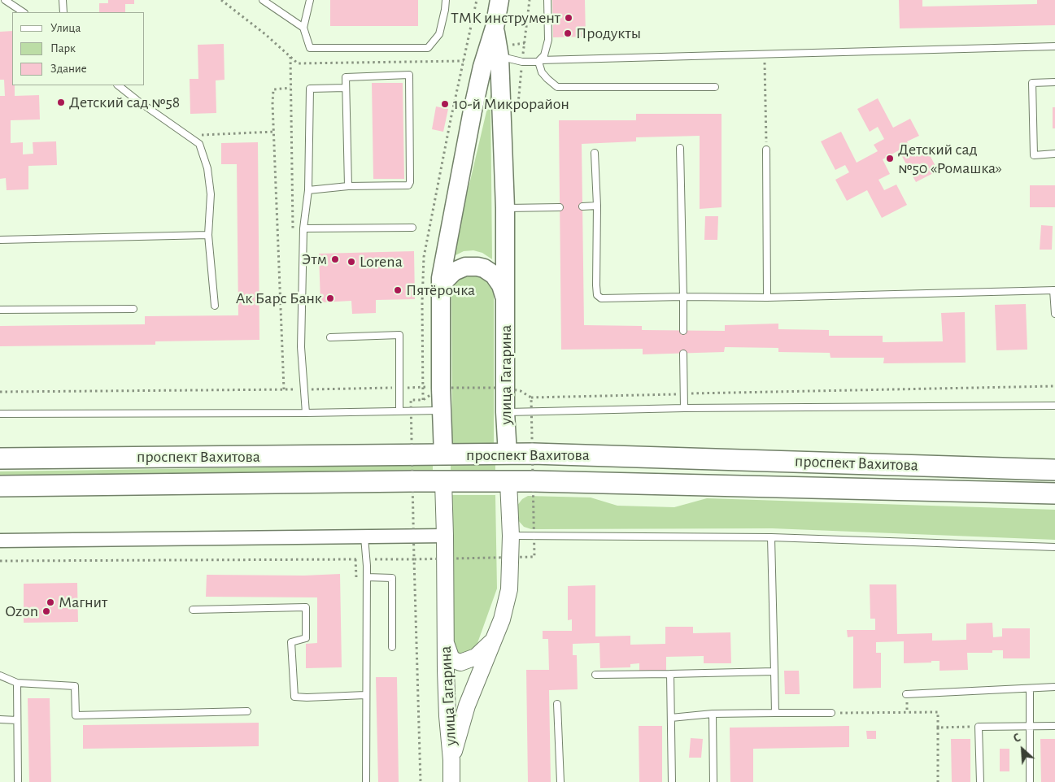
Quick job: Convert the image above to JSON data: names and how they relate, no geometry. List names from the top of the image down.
{
  "streets": {
    "main road": ["улица Гагарина", "проспект Вахитова"]
  },
  "crossings": [
    ["улица Гагарина", "проспект Вахитова"]
  ],
  "places": [
    "ТМК инструмент",
    "Продукты",
    "Детский сад №58",
    "10-й Микрорайон",
    "Детский сад №50 «Ромашка»",
    "Этм",
    "Lorena",
    "Пятёрочка",
    "Ак Барс Банк",
    "Магнит",
    "Ozon"
  ],
  "legend": ["Улица", "Парк", "Здание"],
  "north": "top left"
}
